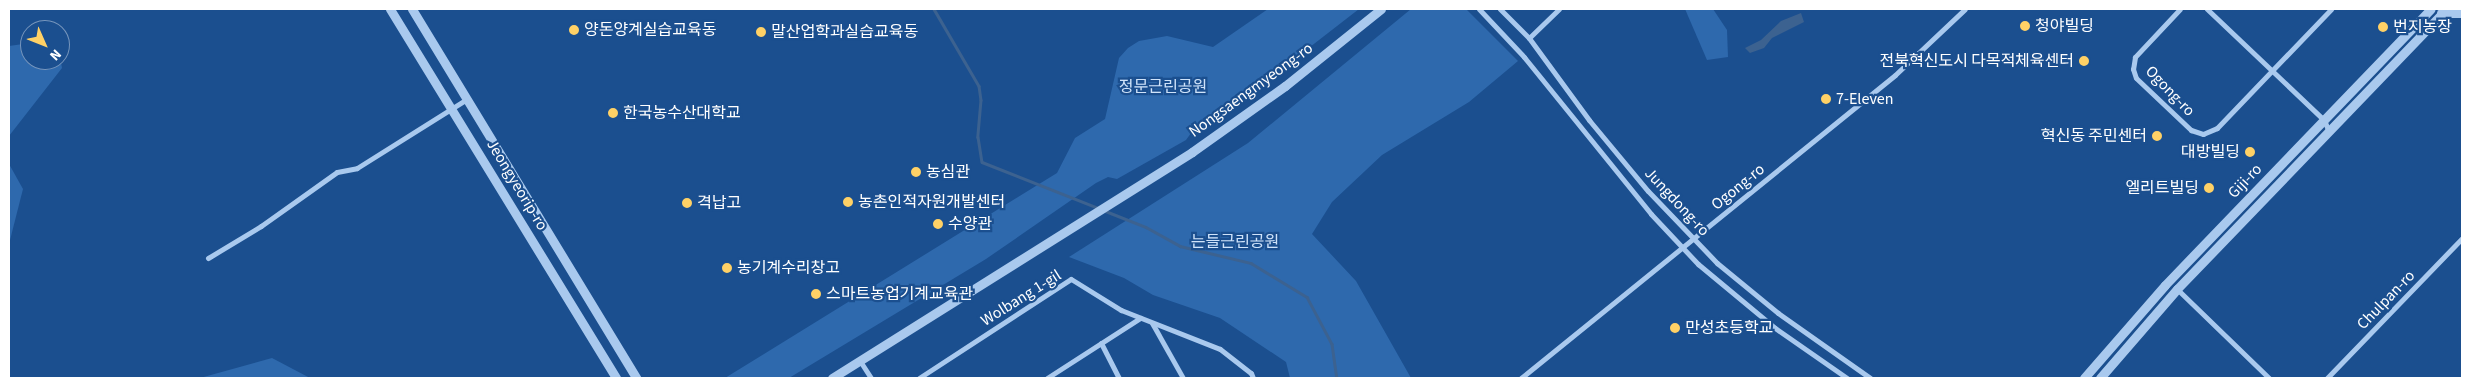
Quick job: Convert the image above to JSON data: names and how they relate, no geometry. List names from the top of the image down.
{
  "streets": {
    "street": [
      "Nongsaengmyeong-ro",
      "Ogong-ro",
      "Giji-ro",
      "Jeongyeorip-ro",
      "Jungdong-ro",
      "Wolbang 1-gil",
      "Chulpan-ro"
    ]
  },
  "crossings": [
    ["Ogong-ro", "Jungdong-ro"]
  ],
  "parks": ["정문근린공원", "는들근린공원"],
  "places": [
    "청야빌딩",
    "번지농장",
    "양돈양계실습교육동",
    "말산업학과실습교육동",
    "전북혁신도시 다목적체육센터",
    "7-Eleven",
    "한국농수산대학교",
    "혁신동 주민센터",
    "대방빌딩",
    "농심관",
    "엘리트빌딩",
    "농촌인적자원개발센터",
    "격납고",
    "수양관",
    "농기계수리창고",
    "스마트농업기계교육관",
    "만성초등학교"
  ],
  "north": "bottom right"
}
